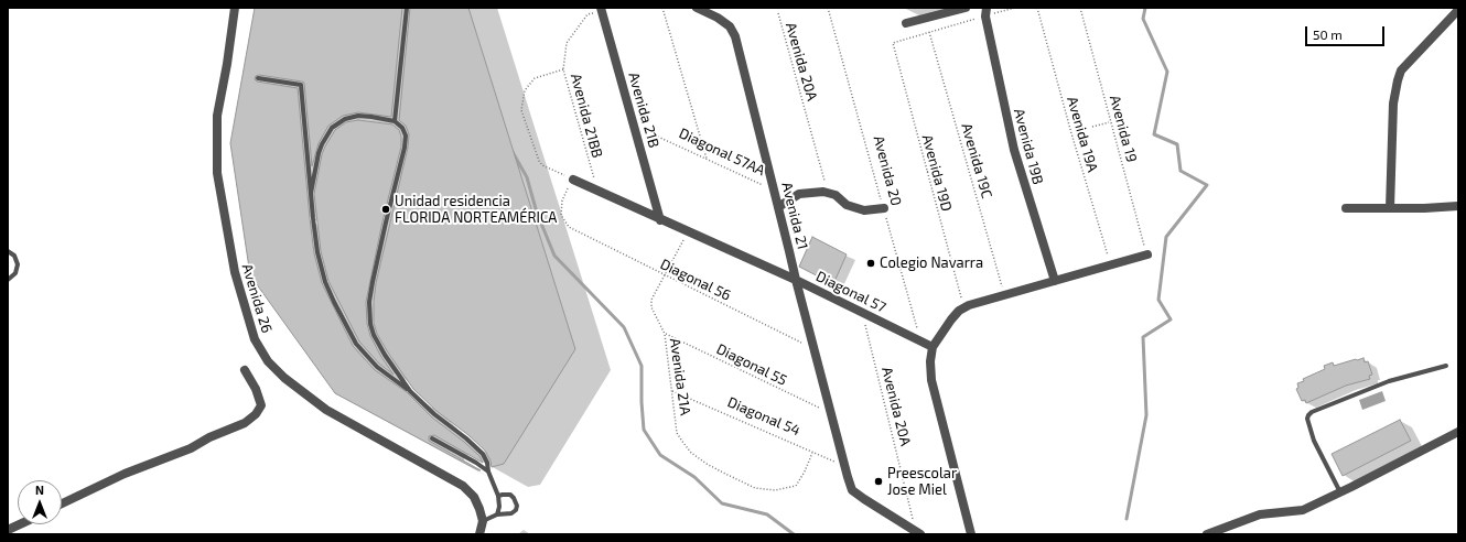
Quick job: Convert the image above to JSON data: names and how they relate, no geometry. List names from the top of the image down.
{
  "streets": {
    "street": [
      "Avenida 21B",
      "Avenida 19B",
      "Avenida 21",
      "Diagonal 57",
      "Avenida 26"
    ],
    "path": [
      "Avenida 20A",
      "Avenida 21BB",
      "Avenida 19",
      "Avenida 19A",
      "Diagonal 57AA",
      "Avenida 19C",
      "Avenida 20",
      "Avenida 19D",
      "Diagonal 56",
      "Diagonal 55",
      "Avenida 21A",
      "Diagonal 54"
    ]
  },
  "crossings": [
    ["Avenida 20A", "Avenida 21"],
    ["Avenida 20A", "Diagonal 57"],
    ["Avenida 21B", "Avenida 21BB"],
    ["Avenida 21B", "Diagonal 57AA"],
    ["Avenida 21B", "Diagonal 57"],
    ["Avenida 21BB", "Diagonal 57"],
    ["Diagonal 57AA", "Avenida 21"],
    ["Avenida 19C", "Avenida 19D"],
    ["Avenida 20", "Diagonal 57"],
    ["Avenida 21", "Diagonal 56"],
    ["Avenida 21", "Diagonal 57"],
    ["Avenida 21", "Diagonal 55"],
    ["Avenida 21", "Diagonal 54"],
    ["Diagonal 56", "Diagonal 57"],
    ["Diagonal 56", "Avenida 21A"],
    ["Diagonal 57", "Avenida 21A"],
    ["Diagonal 55", "Avenida 21A"],
    ["Avenida 21A", "Diagonal 54"]
  ],
  "places": ["Unidad residencia FLORIDA NORTEAMÉRICA", "Colegio Navarra", "Preescolar Jose Miel"],
  "scale_bar": "50 m",
  "north": "top"
}
